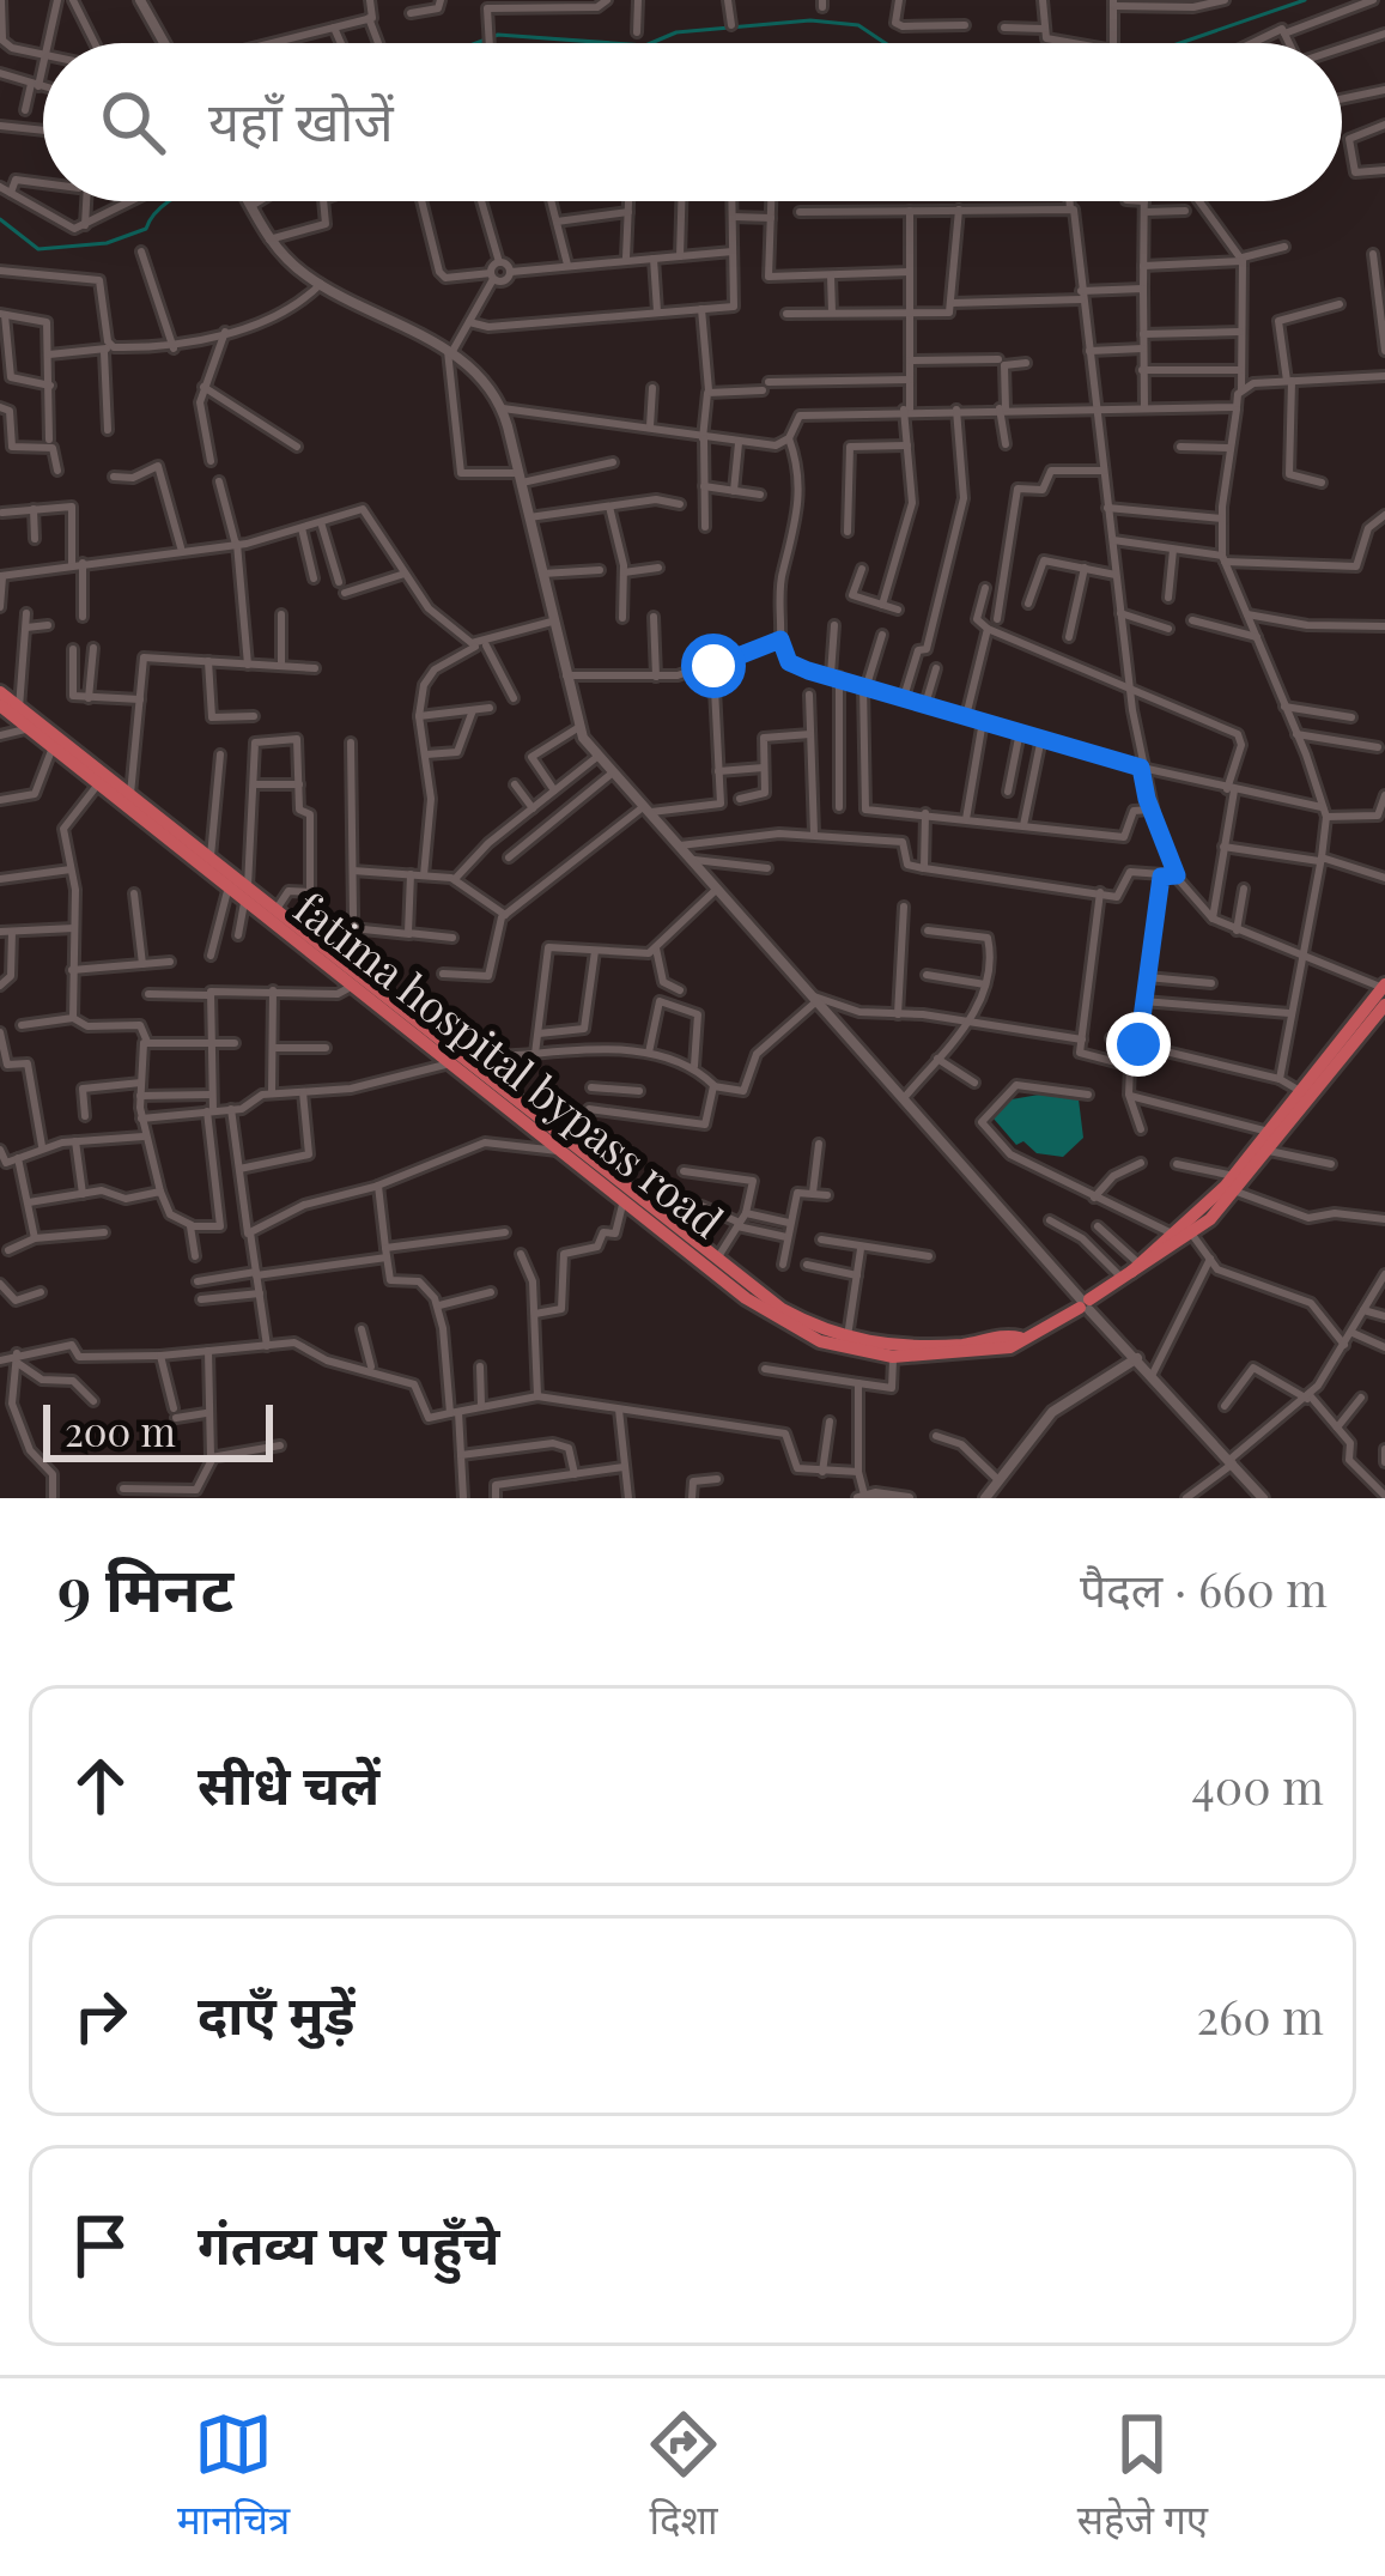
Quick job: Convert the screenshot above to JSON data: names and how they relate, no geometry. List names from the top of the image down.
{
  "streets": {
    "highway": ["fatima hospital bypass road"]
  },
  "scale_bar": "200 m",
  "page": {
    "search": "यहाँ खोजें",
    "scale": "200 m",
    "heading": ["9 मिनट", "पैदल · 660 m"],
    "list": [
      ["सीधे चलें", "400 m"],
      ["दाएँ मुड़ें", "260 m"],
      "गंतव्य पर पहुँचे"
    ],
    "nav": ["मानचित्र", "दिशा", "सहेजे गए"]
  }
}
